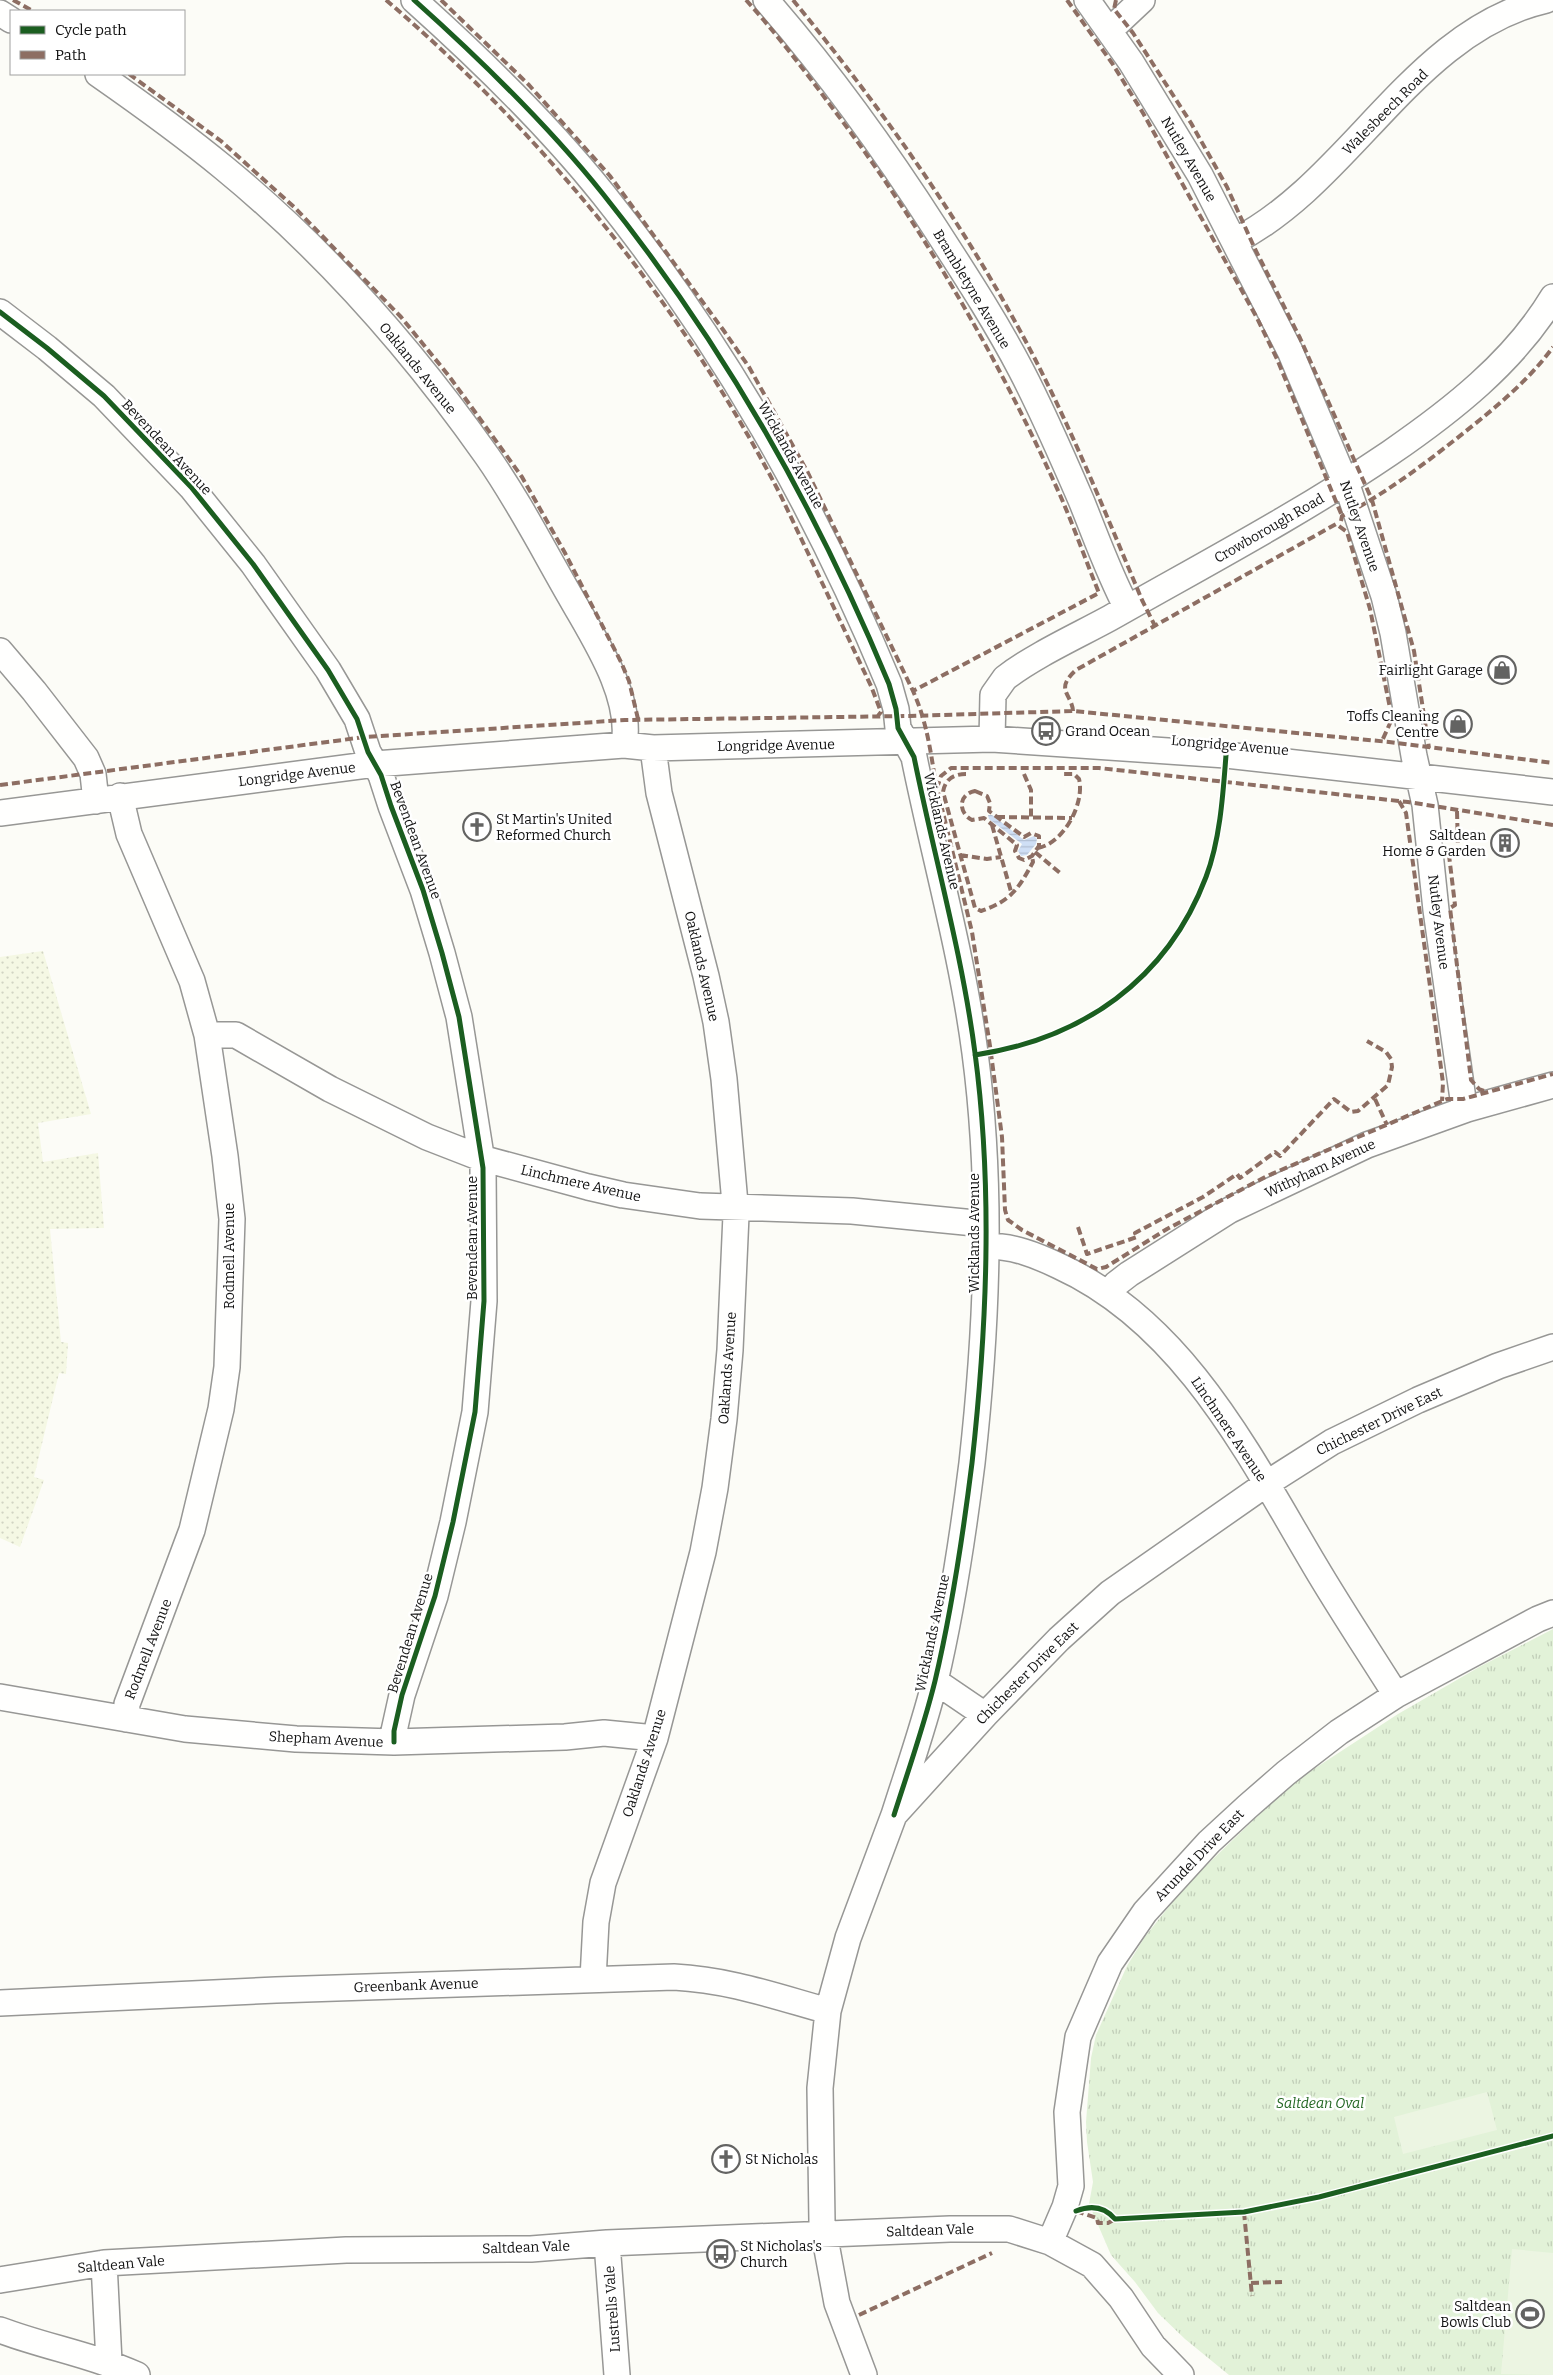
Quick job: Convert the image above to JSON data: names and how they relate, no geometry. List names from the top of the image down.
{
  "streets": {
    "street": [
      "Walesbeech Road",
      "Nutley Avenue",
      "Brambletyne Avenue",
      "Oaklands Avenue",
      "Bevendean Avenue",
      "Wicklands Avenue",
      "Crowborough Road",
      "Longridge Avenue",
      "Withyham Avenue",
      "Linchmere Avenue",
      "Rodmell Avenue",
      "Chichester Drive East",
      "Shepham Avenue",
      "Arundel Drive East",
      "Greenbank Avenue",
      "Saltdean Vale",
      "Lustrells Vale"
    ]
  },
  "crossings": [
    ["Walesbeech Road", "Nutley Avenue"],
    ["Nutley Avenue", "Crowborough Road"],
    ["Nutley Avenue", "Longridge Avenue"],
    ["Nutley Avenue", "Withyham Avenue"],
    ["Brambletyne Avenue", "Crowborough Road"],
    ["Oaklands Avenue", "Longridge Avenue"],
    ["Oaklands Avenue", "Linchmere Avenue"],
    ["Oaklands Avenue", "Shepham Avenue"],
    ["Oaklands Avenue", "Greenbank Avenue"],
    ["Bevendean Avenue", "Longridge Avenue"],
    ["Bevendean Avenue", "Linchmere Avenue"],
    ["Bevendean Avenue", "Shepham Avenue"],
    ["Wicklands Avenue", "Longridge Avenue"],
    ["Wicklands Avenue", "Linchmere Avenue"],
    ["Wicklands Avenue", "Chichester Drive East"],
    ["Crowborough Road", "Longridge Avenue"],
    ["Longridge Avenue", "Rodmell Avenue"],
    ["Withyham Avenue", "Linchmere Avenue"],
    ["Linchmere Avenue", "Rodmell Avenue"],
    ["Linchmere Avenue", "Chichester Drive East"],
    ["Linchmere Avenue", "Arundel Drive East"],
    ["Rodmell Avenue", "Shepham Avenue"],
    ["Chichester Drive East", "Greenbank Avenue"],
    ["Chichester Drive East", "Saltdean Vale"],
    ["Arundel Drive East", "Saltdean Vale"],
    ["Saltdean Vale", "Lustrells Vale"]
  ],
  "parks": ["Saltdean Oval"],
  "places": {
    "shop": ["Fairlight Garage", "Toffs Cleaning Centre"],
    "bus stop": ["Grand Ocean", "St Nicholas's Church"],
    "church": ["St Martin's United Reformed Church", "St Nicholas"],
    "building": ["Saltdean Home & Garden"],
    "sports": ["Saltdean Bowls Club"]
  },
  "legend": ["Cycle path", "Path"]
}
